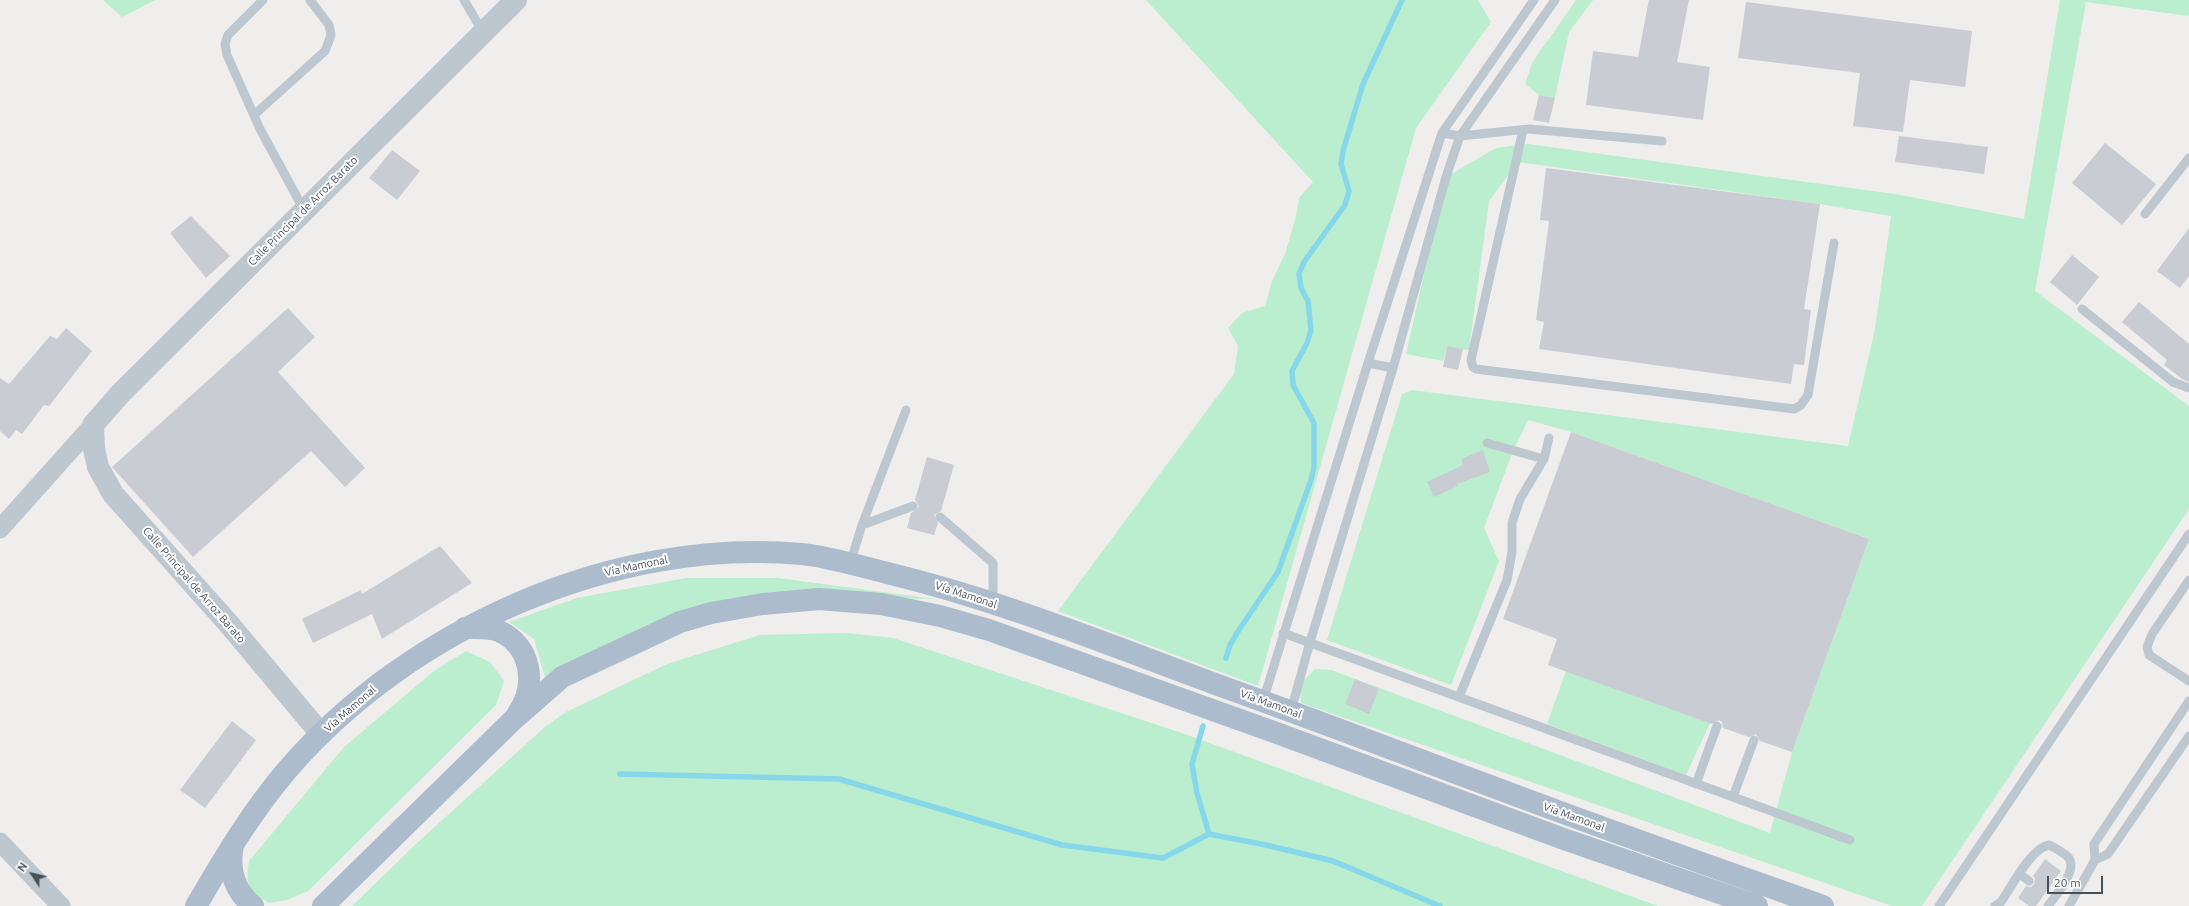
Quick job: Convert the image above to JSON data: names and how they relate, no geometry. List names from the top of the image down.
{
  "streets": {
    "main road": ["Vía Mamonal"],
    "street": ["Calle Principal de Arroz Barato"]
  },
  "crossings": [
    ["Calle Principal de Arroz Barato", "Vía Mamonal"]
  ],
  "scale_bar": "20 m",
  "north": "top left"
}
